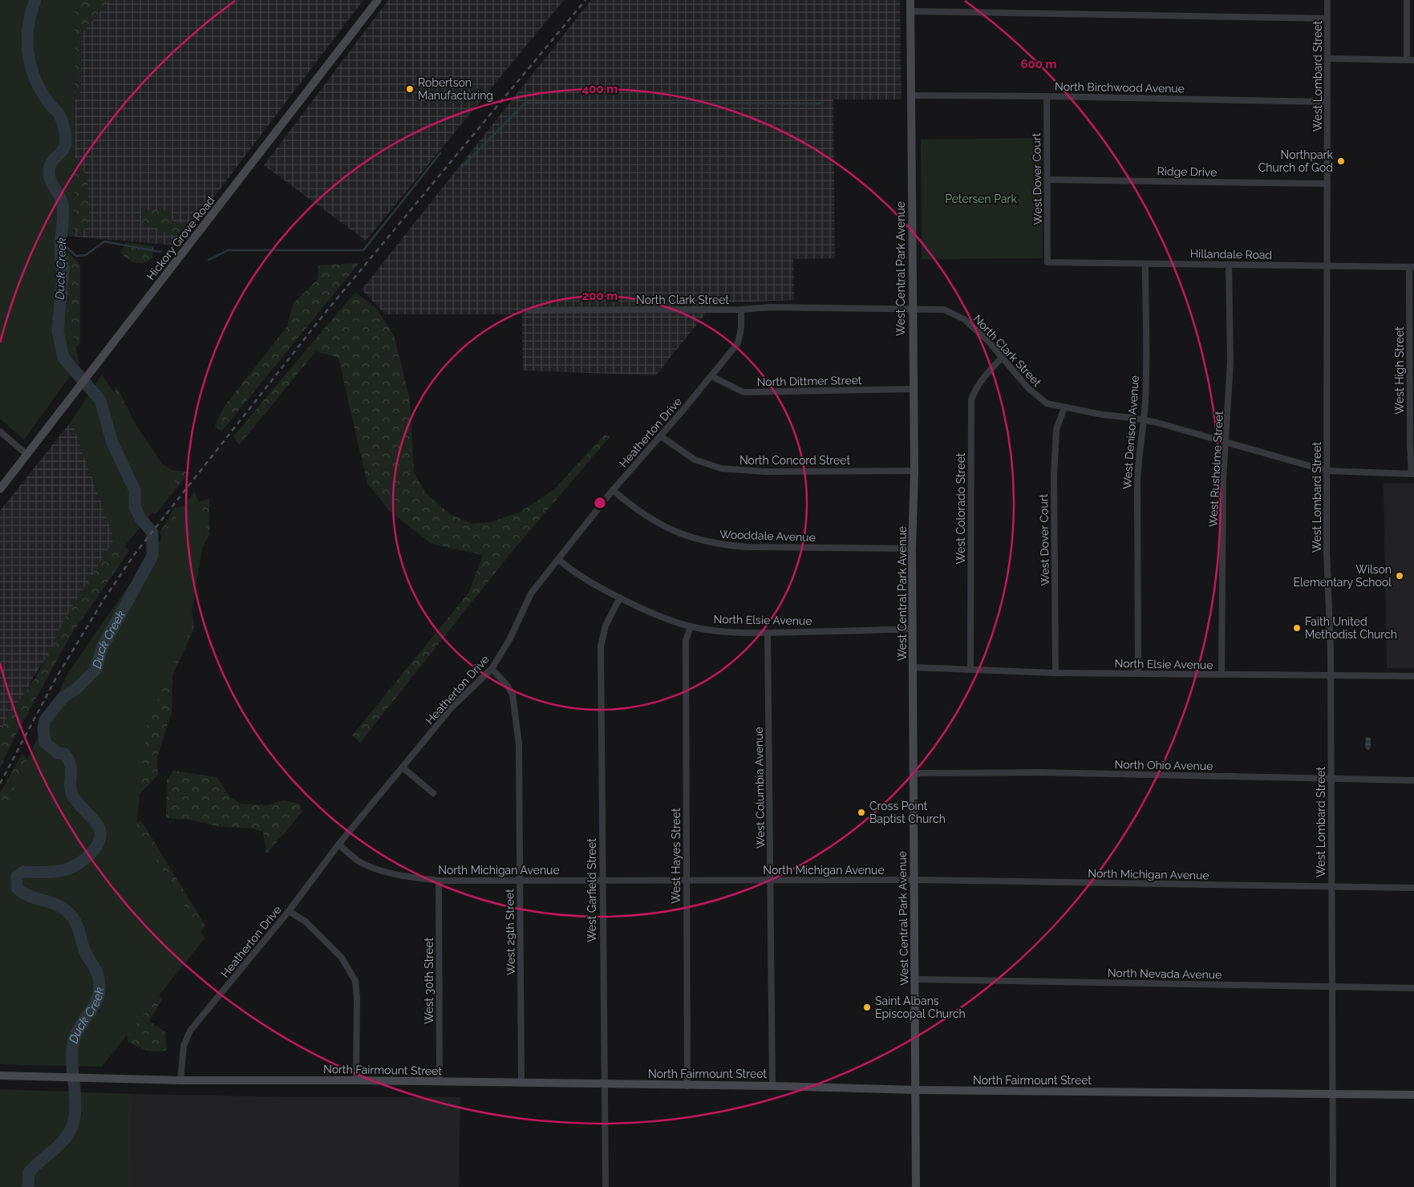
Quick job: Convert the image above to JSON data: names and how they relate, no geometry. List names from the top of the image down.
{
  "streets": {
    "street": [
      "West Lombard Street",
      "North Birchwood Avenue",
      "Ridge Drive",
      "West Dover Court",
      "Hickory Grove Road",
      "Hillandale Road",
      "West Central Park Avenue",
      "North Clark Street",
      "West High Street",
      "North Dittmer Street",
      "Heatherton Drive",
      "West Denison Avenue",
      "North Concord Street",
      "West Rusholme Street",
      "West Colorado Street",
      "Wooddale Avenue",
      "North Elsie Avenue",
      "North Ohio Avenue",
      "West Columbia Avenue",
      "West Hayes Street",
      "North Michigan Avenue",
      "West Garfield Street",
      "West 29th Street",
      "North Nevada Avenue",
      "West 30th Street",
      "North Fairmount Street"
    ]
  },
  "crossings": [
    ["West Lombard Street", "North Birchwood Avenue"],
    ["West Lombard Street", "Ridge Drive"],
    ["West Lombard Street", "Hillandale Road"],
    ["West Lombard Street", "North Clark Street"],
    ["West Lombard Street", "North Elsie Avenue"],
    ["West Lombard Street", "North Ohio Avenue"],
    ["West Lombard Street", "North Michigan Avenue"],
    ["West Lombard Street", "North Nevada Avenue"],
    ["West Lombard Street", "North Fairmount Street"],
    ["North Birchwood Avenue", "West Dover Court"],
    ["North Birchwood Avenue", "West Central Park Avenue"],
    ["Ridge Drive", "West Dover Court"],
    ["West Dover Court", "Hillandale Road"],
    ["West Dover Court", "North Clark Street"],
    ["West Dover Court", "North Elsie Avenue"],
    ["Hillandale Road", "West High Street"],
    ["Hillandale Road", "West Denison Avenue"],
    ["Hillandale Road", "West Rusholme Street"],
    ["West Central Park Avenue", "North Clark Street"],
    ["West Central Park Avenue", "North Dittmer Street"],
    ["West Central Park Avenue", "North Concord Street"],
    ["West Central Park Avenue", "Wooddale Avenue"],
    ["West Central Park Avenue", "North Elsie Avenue"],
    ["West Central Park Avenue", "North Ohio Avenue"],
    ["West Central Park Avenue", "North Michigan Avenue"],
    ["West Central Park Avenue", "North Nevada Avenue"],
    ["West Central Park Avenue", "North Fairmount Street"],
    ["North Clark Street", "West High Street"],
    ["North Clark Street", "Heatherton Drive"],
    ["North Clark Street", "West Denison Avenue"],
    ["North Clark Street", "West Rusholme Street"],
    ["North Clark Street", "West Colorado Street"],
    ["North Dittmer Street", "Heatherton Drive"],
    ["Heatherton Drive", "North Concord Street"],
    ["Heatherton Drive", "Wooddale Avenue"],
    ["Heatherton Drive", "North Elsie Avenue"],
    ["Heatherton Drive", "North Michigan Avenue"],
    ["Heatherton Drive", "West 29th Street"],
    ["Heatherton Drive", "North Fairmount Street"],
    ["West Denison Avenue", "North Elsie Avenue"],
    ["West Rusholme Street", "North Elsie Avenue"],
    ["West Colorado Street", "North Elsie Avenue"],
    ["North Elsie Avenue", "West Columbia Avenue"],
    ["North Elsie Avenue", "West Hayes Street"],
    ["North Elsie Avenue", "West Garfield Street"],
    ["West Columbia Avenue", "North Michigan Avenue"],
    ["West Columbia Avenue", "North Fairmount Street"],
    ["West Hayes Street", "North Michigan Avenue"],
    ["West Hayes Street", "North Fairmount Street"],
    ["North Michigan Avenue", "West Garfield Street"],
    ["North Michigan Avenue", "West 29th Street"],
    ["North Michigan Avenue", "West 30th Street"],
    ["West Garfield Street", "North Fairmount Street"],
    ["West 29th Street", "North Fairmount Street"],
    ["West 30th Street", "North Fairmount Street"]
  ],
  "water": ["Duck Creek"],
  "parks": ["Petersen Park"],
  "places": [
    "Robertson Manufacturing",
    "Northpark Church of God",
    "Wilson Elementary School",
    "Faith United Methodist Church",
    "Cross Point Baptist Church",
    "Saint Albans Episcopal Church"
  ],
  "rings": ["600 m", "400 m", "200 m"]
}
